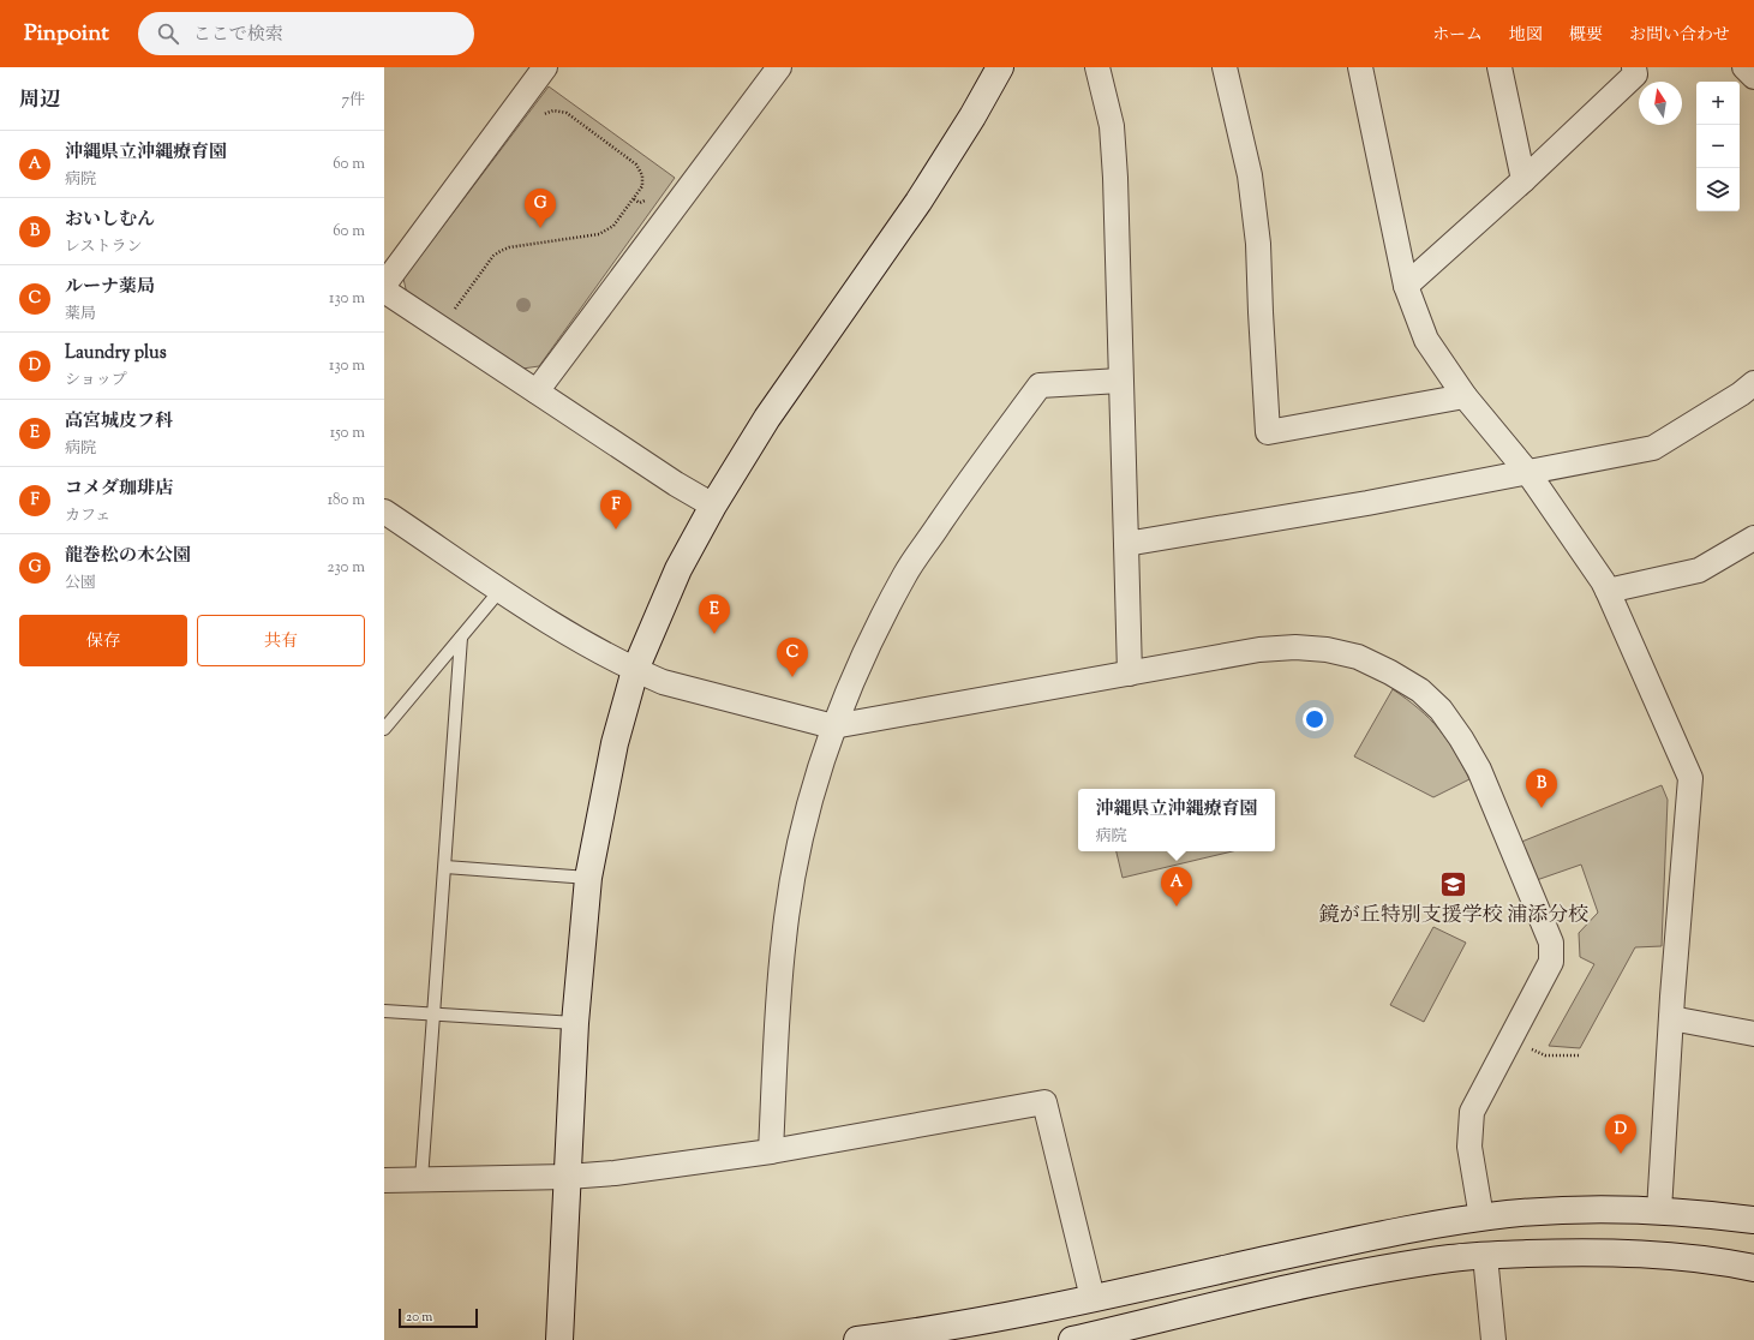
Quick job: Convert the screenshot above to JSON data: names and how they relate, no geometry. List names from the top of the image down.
{
  "places": {
    "school or university": ["鏡が丘特別支援学校 浦添分校"]
  },
  "scale_bar": "20 m",
  "north": "top",
  "page": {
    "header": "Pinpoint",
    "search": "ここで検索",
    "nav": [
      "ホーム",
      "地図",
      "概要",
      "お問い合わせ"
    ],
    "heading": ["周辺", "7件"],
    "map_buttons": ["+", "−"],
    "list": [
      {
        "mark": "A",
        "name": "沖縄県立沖縄療育園",
        "note": "病院",
        "value": "60 m"
      },
      {
        "mark": "B",
        "name": "おいしむん",
        "note": "レストラン",
        "value": "60 m"
      },
      {
        "mark": "C",
        "name": "ルーナ薬局",
        "note": "薬局",
        "value": "130 m"
      },
      {
        "mark": "D",
        "name": "Laundry plus",
        "note": "ショップ",
        "value": "130 m"
      },
      {
        "mark": "E",
        "name": "高宮城皮フ科",
        "note": "病院",
        "value": "150 m"
      },
      {
        "mark": "F",
        "name": "コメダ珈琲店",
        "note": "カフェ",
        "value": "180 m"
      },
      {
        "mark": "G",
        "name": "龍巻松の木公園",
        "note": "公園",
        "value": "230 m"
      }
    ],
    "pins": [
      "G",
      "F",
      "E",
      "C",
      "B",
      "A",
      "D"
    ],
    "buttons": ["保存", "共有"],
    "popup": ["沖縄県立沖縄療育園", "病院"],
    "scale": "20 m"
  }
}
